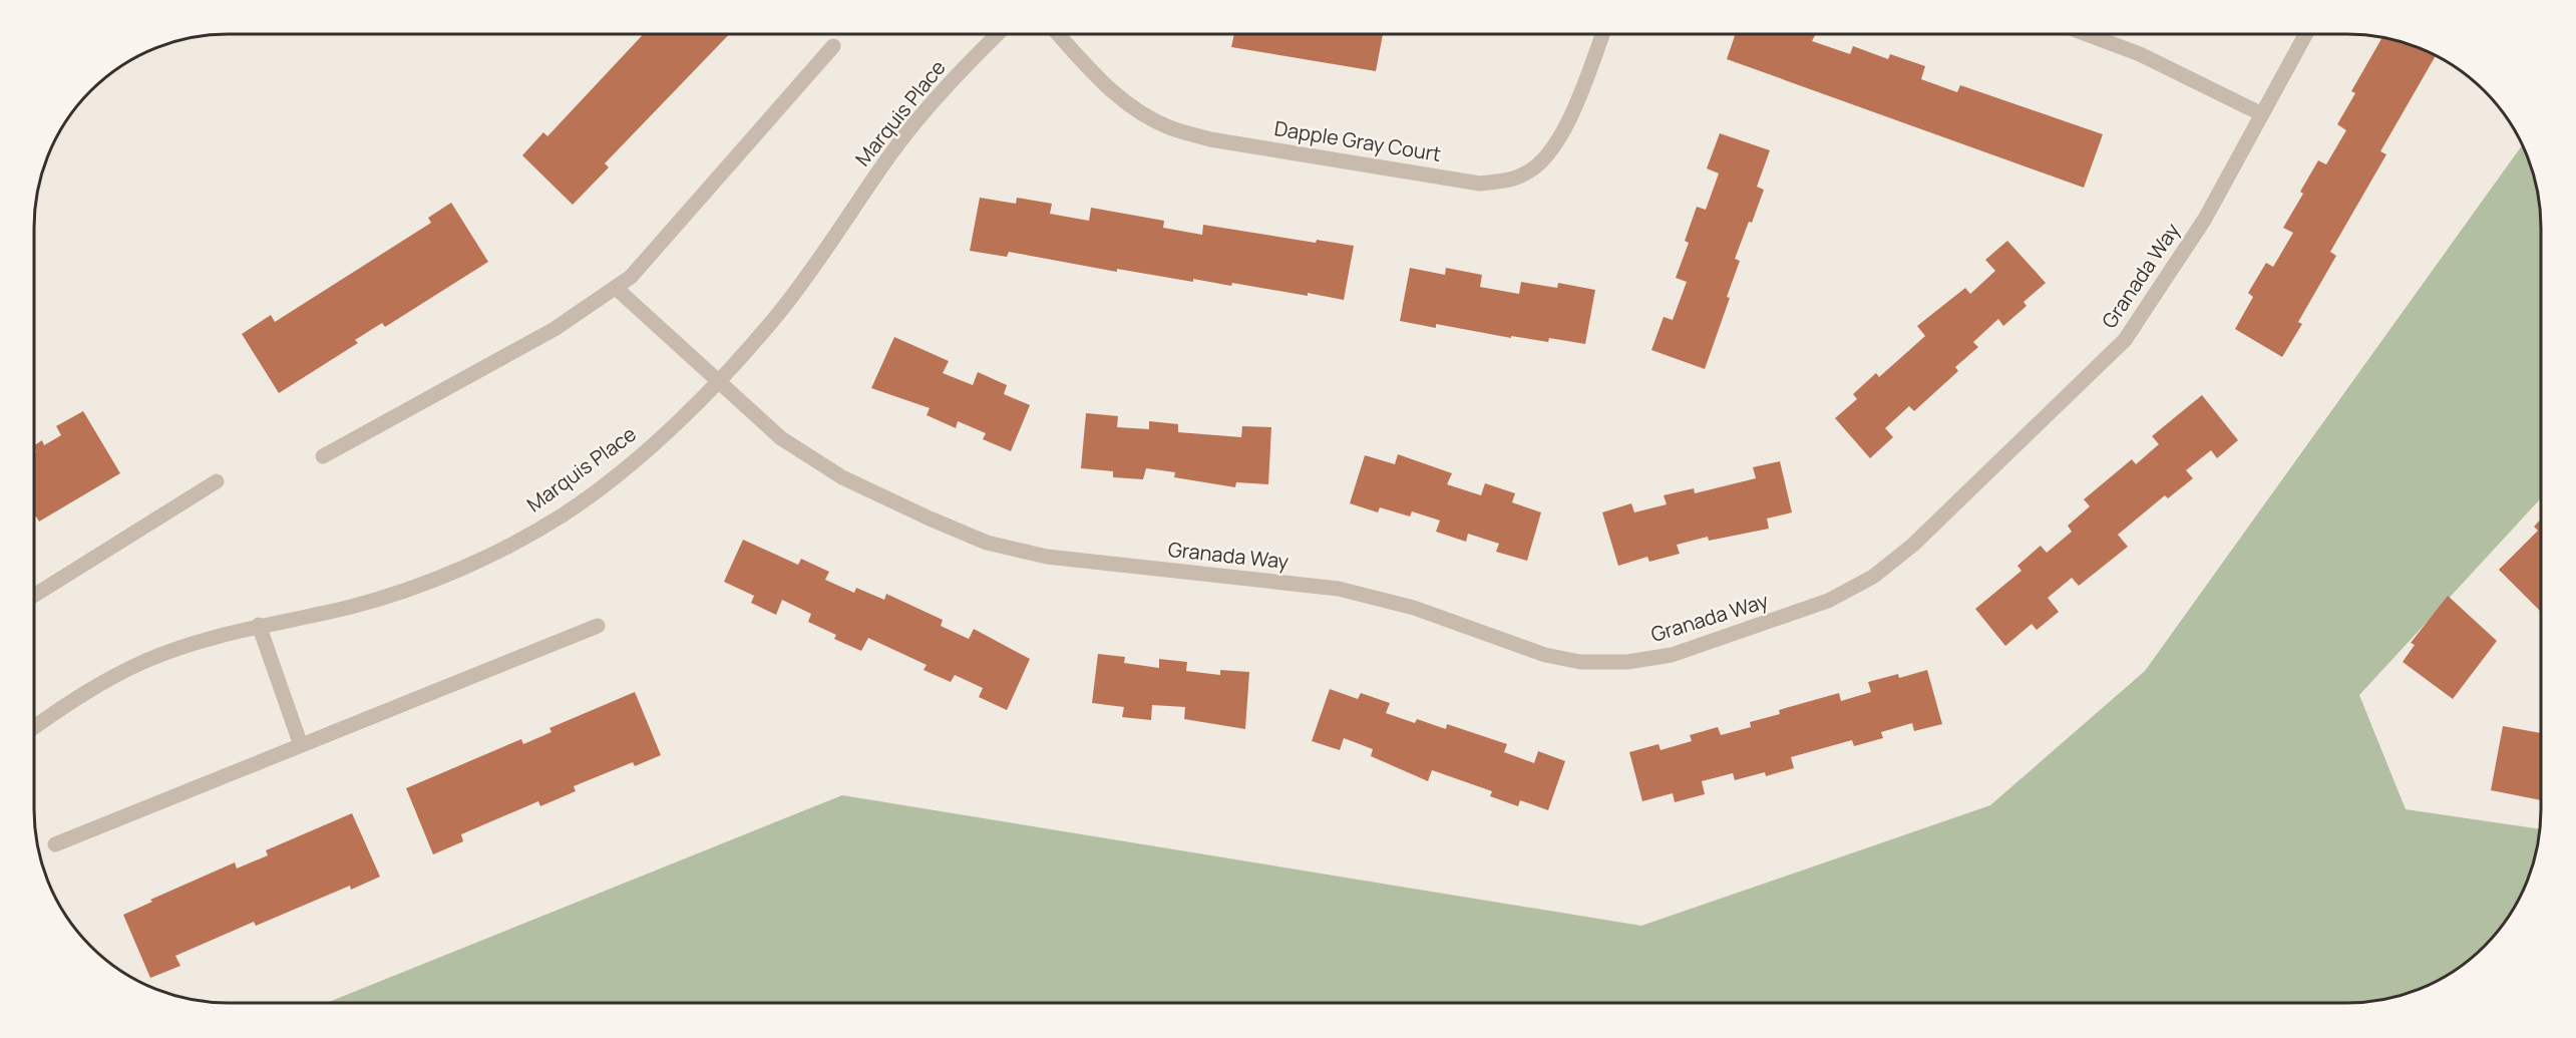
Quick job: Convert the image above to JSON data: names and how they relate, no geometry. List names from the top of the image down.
{
  "streets": {
    "street": ["Marquis Place", "Dapple Gray Court", "Granada Way"]
  },
  "crossings": [
    ["Marquis Place", "Granada Way"]
  ]
}
